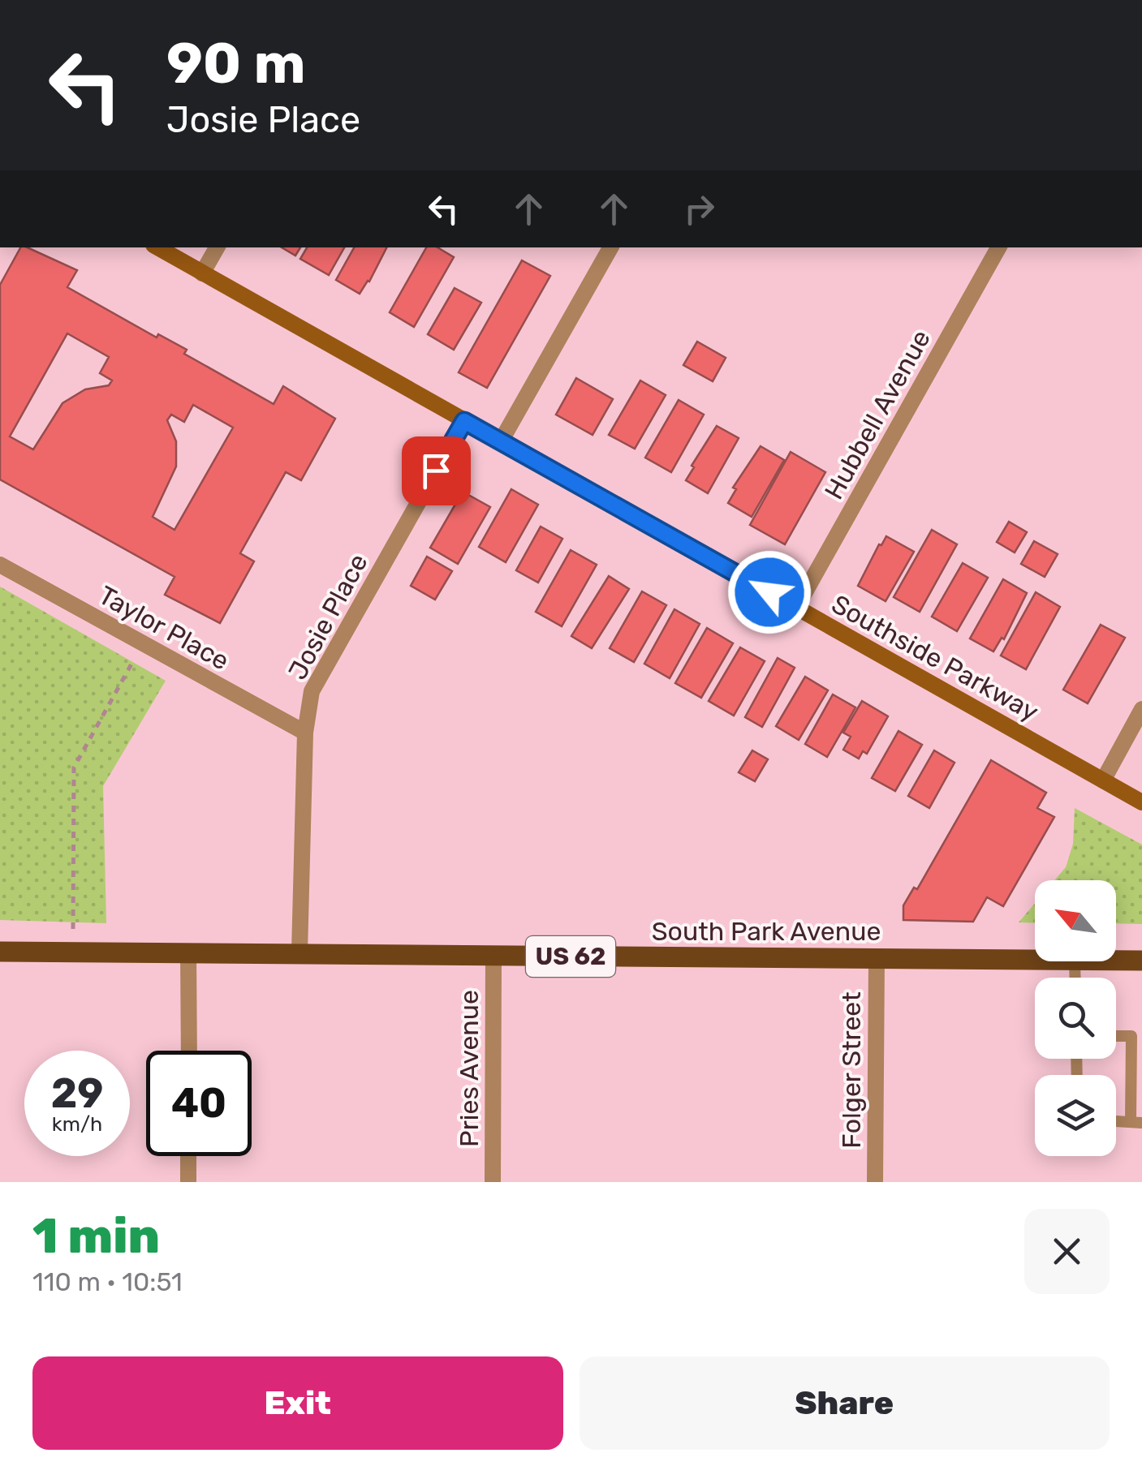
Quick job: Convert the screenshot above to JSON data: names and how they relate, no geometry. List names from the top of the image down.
{
  "streets": {
    "main road": ["South Park Avenue", "US 62"],
    "street": [
      "Hubbell Avenue",
      "Josie Place",
      "Taylor Place",
      "Southside Parkway",
      "Pries Avenue",
      "Folger Street"
    ]
  },
  "crossings": [
    ["Hubbell Avenue", "Southside Parkway"],
    ["Josie Place", "Taylor Place"],
    ["Josie Place", "Southside Parkway"],
    ["Josie Place", "South Park Avenue"],
    ["South Park Avenue", "Pries Avenue"],
    ["South Park Avenue", "Folger Street"]
  ],
  "north": "top left",
  "page": {
    "turn": ["90 m", "Josie Place"],
    "speed": "29 km/h",
    "limit": "40",
    "heading": ["1 min", "110 m · 10:51"],
    "buttons": ["Exit", "Share"]
  }
}
